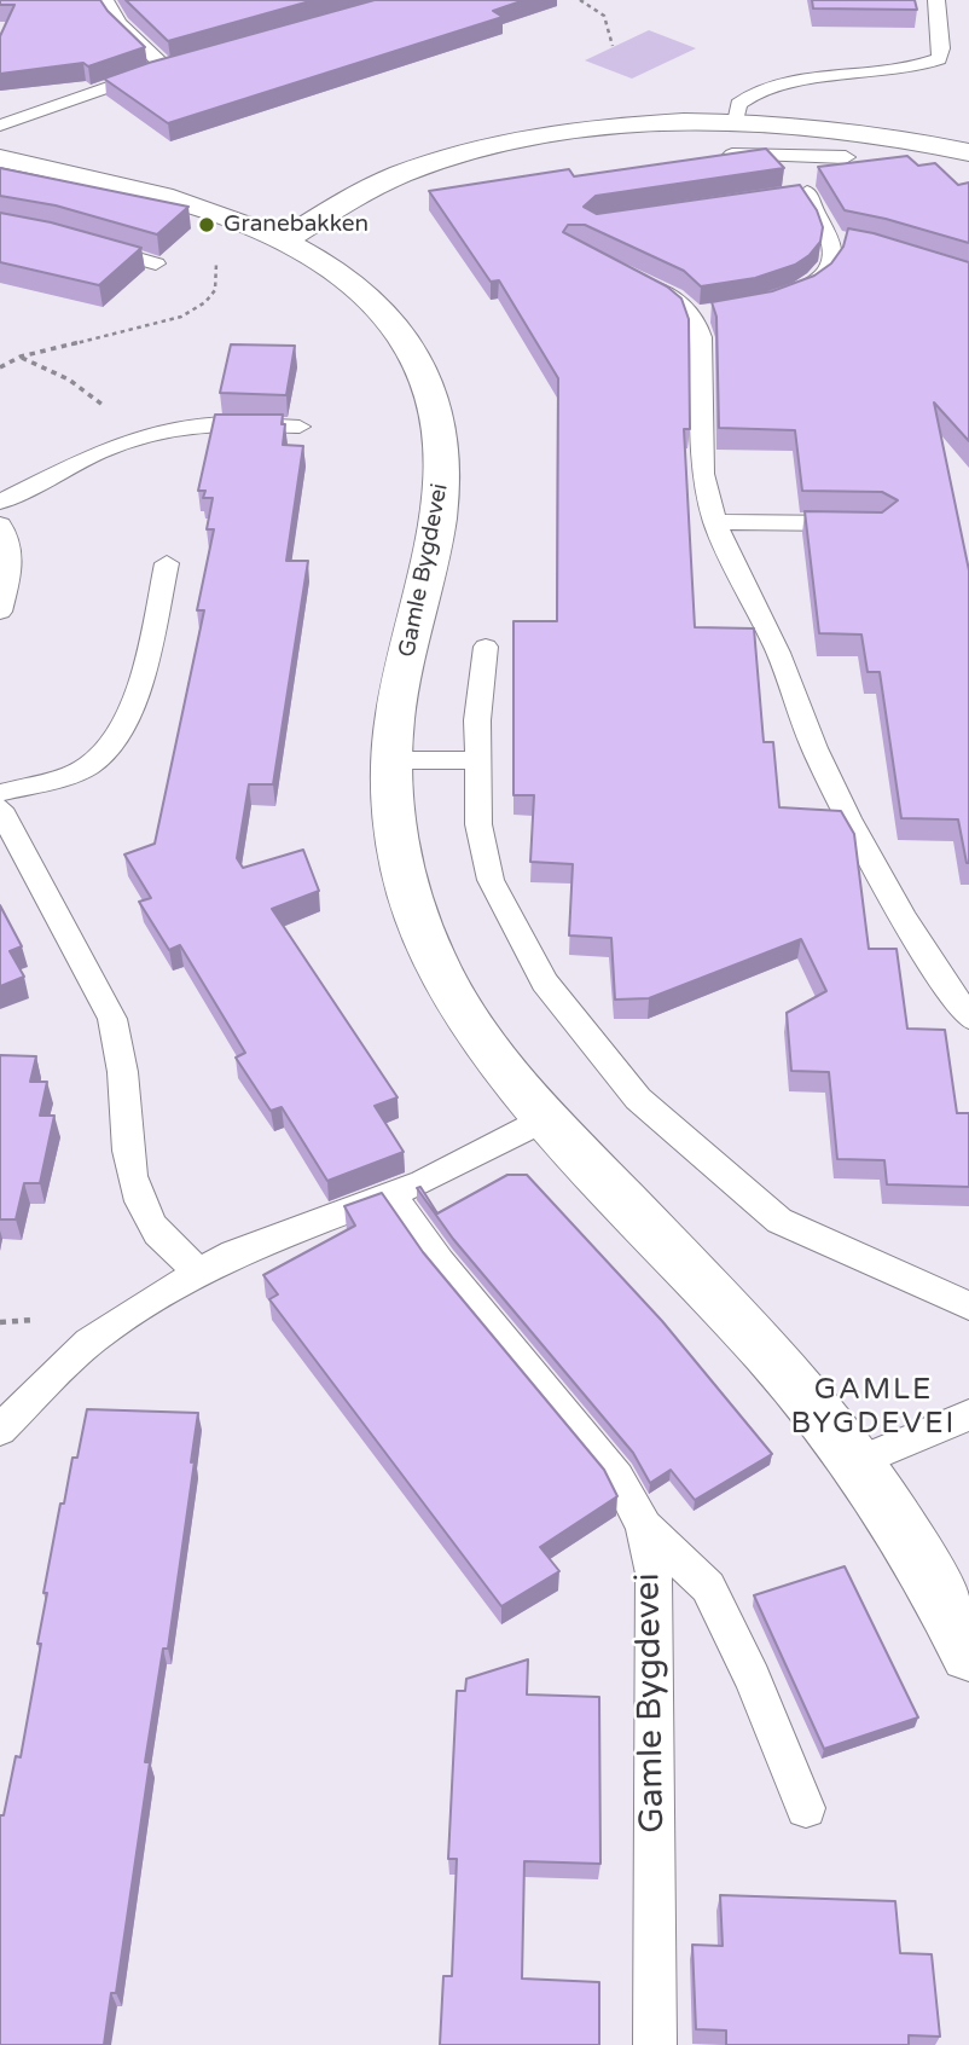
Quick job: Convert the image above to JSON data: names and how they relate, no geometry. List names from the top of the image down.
{
  "streets": {
    "street": ["Gamle Bygdevei"]
  },
  "districts": ["GAMLE BYGDEVEI"],
  "places": ["Granebakken"]
}
